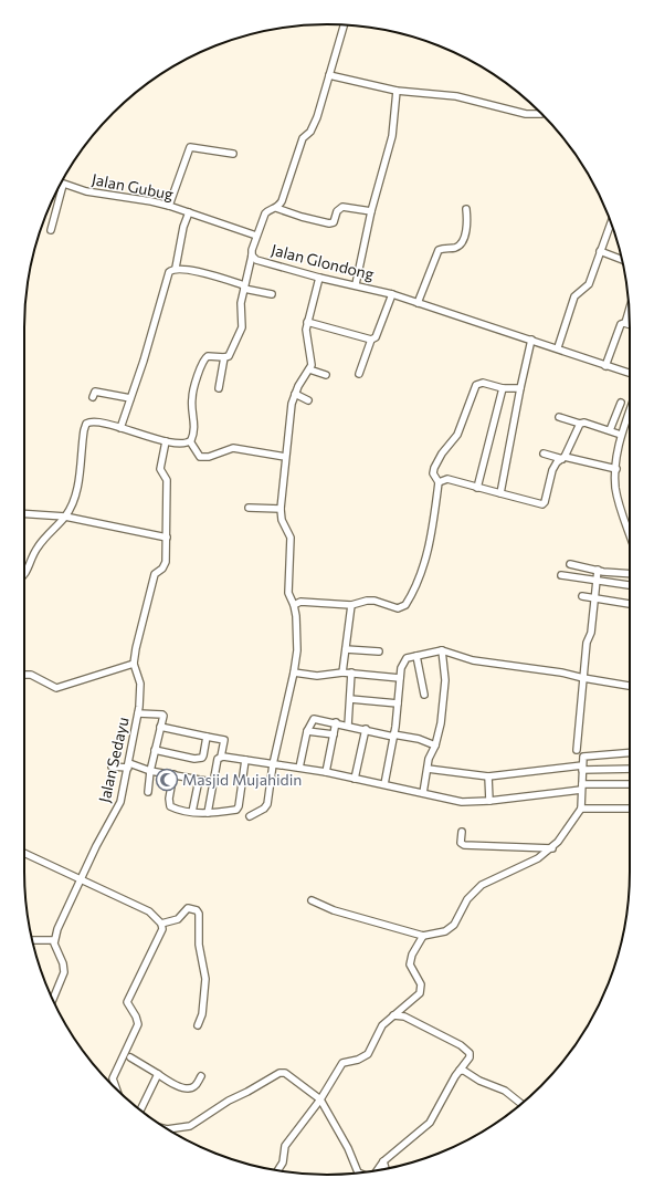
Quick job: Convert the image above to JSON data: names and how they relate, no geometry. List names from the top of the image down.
{
  "streets": {
    "street": ["Jalan Gubug", "Jalan Glondong", "Jalan Sedayu"]
  },
  "crossings": [
    ["Jalan Gubug", "Jalan Glondong"]
  ],
  "places": {
    "mosque": ["Masjid Mujahidin"]
  }
}
